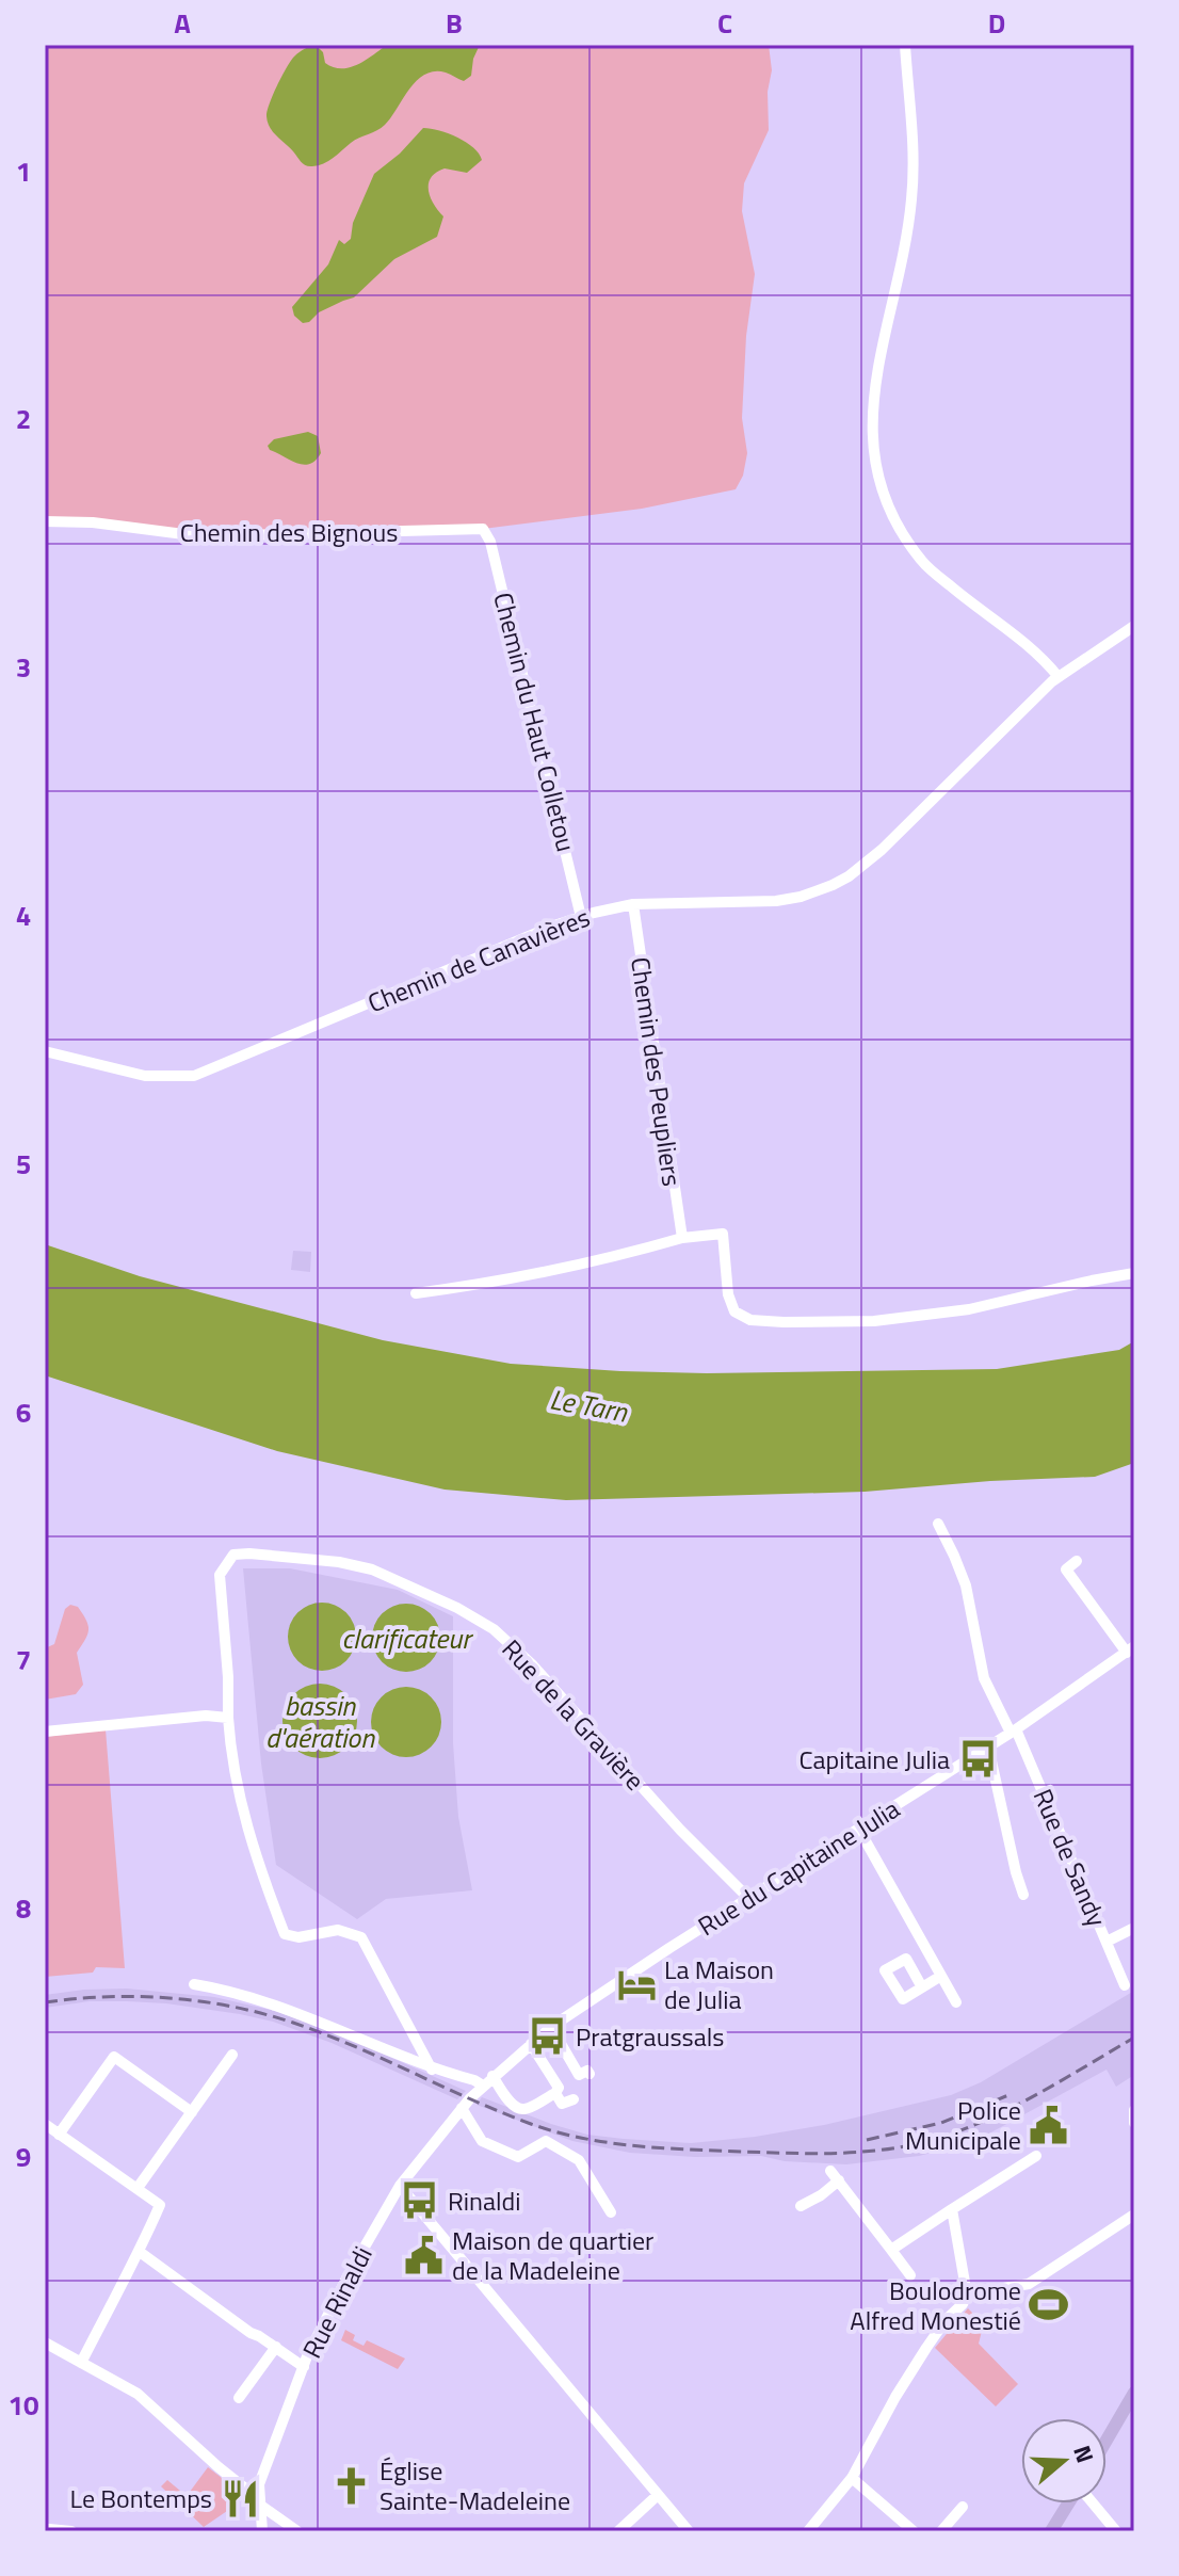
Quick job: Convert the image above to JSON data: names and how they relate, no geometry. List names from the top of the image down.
{
  "streets": {
    "street": [
      "Chemin des Bignous",
      "Chemin du Haut Colletou",
      "Chemin de Canavières",
      "Chemin des Peupliers",
      "Rue de la Gravière",
      "Rue de Sandy",
      "Rue du Capitaine Julia",
      "Rue Rinaldi"
    ]
  },
  "crossings": [
    ["Chemin des Bignous", "Chemin du Haut Colletou"],
    ["Chemin du Haut Colletou", "Chemin de Canavières"],
    ["Chemin de Canavières", "Chemin des Peupliers"],
    ["Rue de la Gravière", "Rue du Capitaine Julia"],
    ["Rue de Sandy", "Rue du Capitaine Julia"],
    ["Rue du Capitaine Julia", "Rue Rinaldi"]
  ],
  "water": ["Le Tarn", "clarificateur", "bassin d'aération"],
  "places": {
    "bus stop": ["Capitaine Julia", "Pratgraussals", "Rinaldi"],
    "hotel": ["La Maison de Julia"],
    "public building": ["Police Municipale", "Maison de quartier de la Madeleine"],
    "sports": ["Boulodrome Alfred Monestié"],
    "church": ["Église Sainte-Madeleine"],
    "restaurant": ["Le Bontemps"]
  },
  "north": "right",
  "grid": {
    "columns": [
      "A",
      "B",
      "C",
      "D"
    ],
    "rows": [
      "1",
      "2",
      "3",
      "4",
      "5",
      "6",
      "7",
      "8",
      "9",
      "10"
    ]
  }
}
